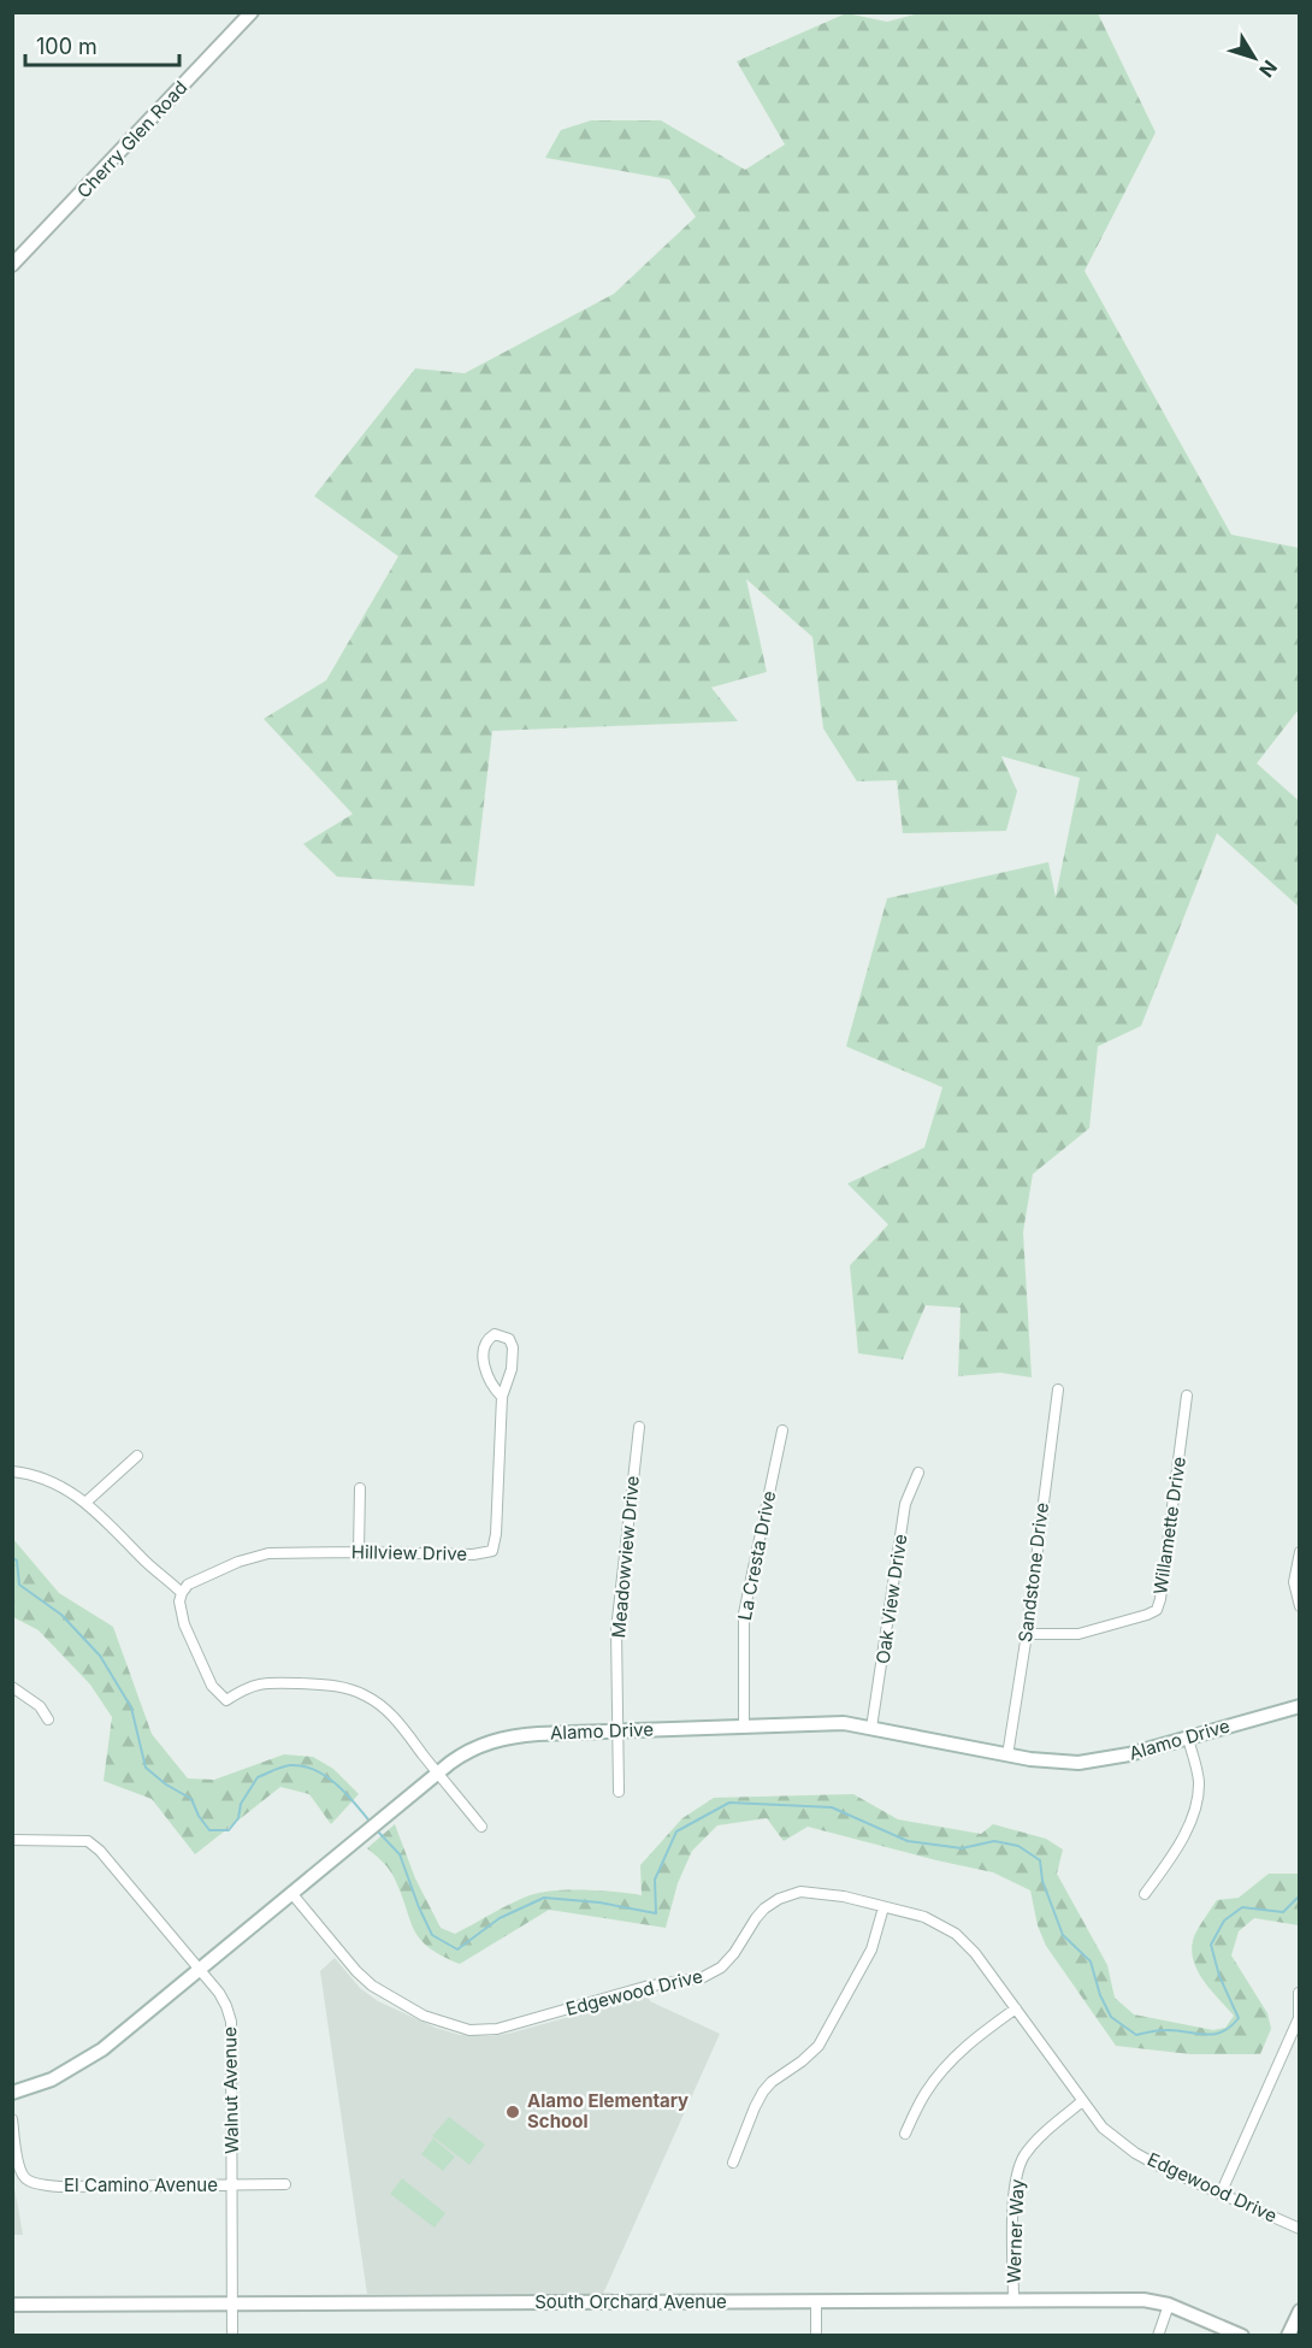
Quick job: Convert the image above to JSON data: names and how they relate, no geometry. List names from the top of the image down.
{
  "streets": {
    "street": [
      "Cherry Glen Road",
      "Willamette Drive",
      "Hillview Drive",
      "La Cresta Drive",
      "Meadowview Drive",
      "Sandstone Drive",
      "Oak View Drive",
      "Alamo Drive",
      "Edgewood Drive",
      "Walnut Avenue",
      "El Camino Avenue",
      "Werner Way",
      "South Orchard Avenue"
    ]
  },
  "crossings": [
    ["Willamette Drive", "Sandstone Drive"],
    ["La Cresta Drive", "Alamo Drive"],
    ["Meadowview Drive", "Alamo Drive"],
    ["Sandstone Drive", "Alamo Drive"],
    ["Oak View Drive", "Alamo Drive"],
    ["Alamo Drive", "Edgewood Drive"],
    ["Alamo Drive", "Walnut Avenue"],
    ["Edgewood Drive", "Werner Way"],
    ["Walnut Avenue", "El Camino Avenue"],
    ["Walnut Avenue", "South Orchard Avenue"],
    ["Werner Way", "South Orchard Avenue"]
  ],
  "places": ["Alamo Elementary School"],
  "scale_bar": "100 m",
  "north": "bottom right"
}
